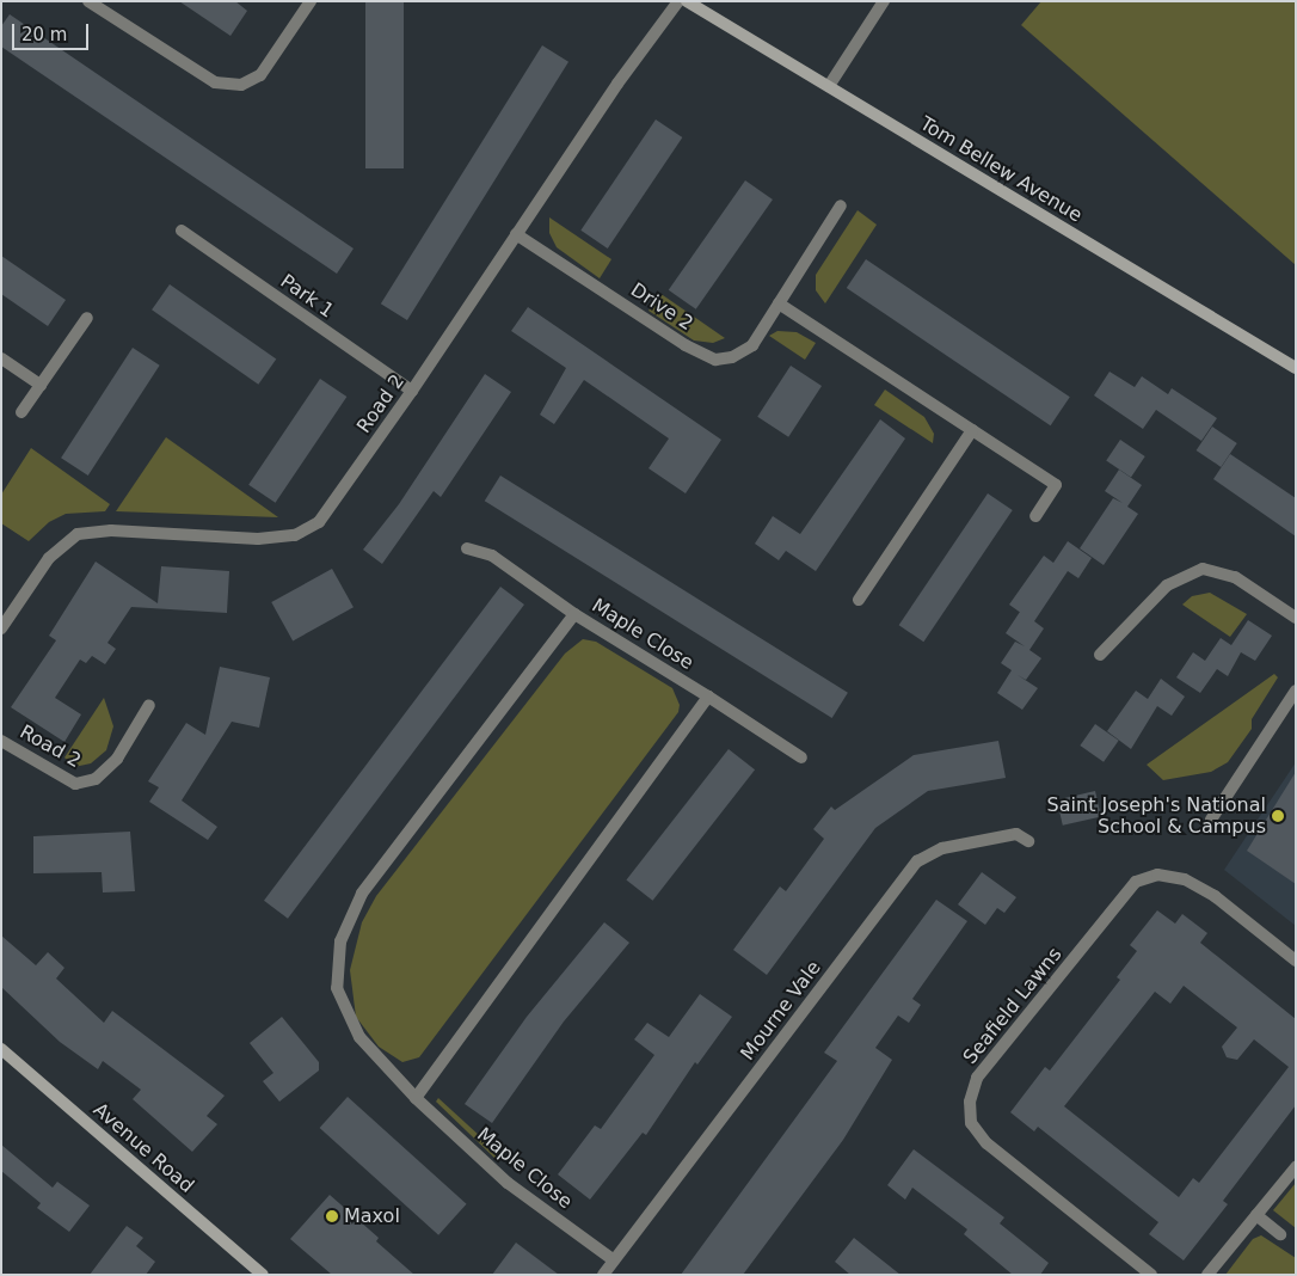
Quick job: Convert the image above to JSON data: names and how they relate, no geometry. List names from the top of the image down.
{
  "streets": {
    "street": [
      "Tom Bellew Avenue",
      "Park 1",
      "Drive 2",
      "Road 2",
      "Maple Close",
      "Seafield Lawns",
      "Mourne Vale",
      "Avenue Road"
    ]
  },
  "crossings": [
    ["Park 1", "Road 2"],
    ["Drive 2", "Road 2"],
    ["Maple Close", "Mourne Vale"]
  ],
  "places": ["Saint Joseph's National School & Campus", "Maxol"],
  "scale_bar": "20 m"
}
